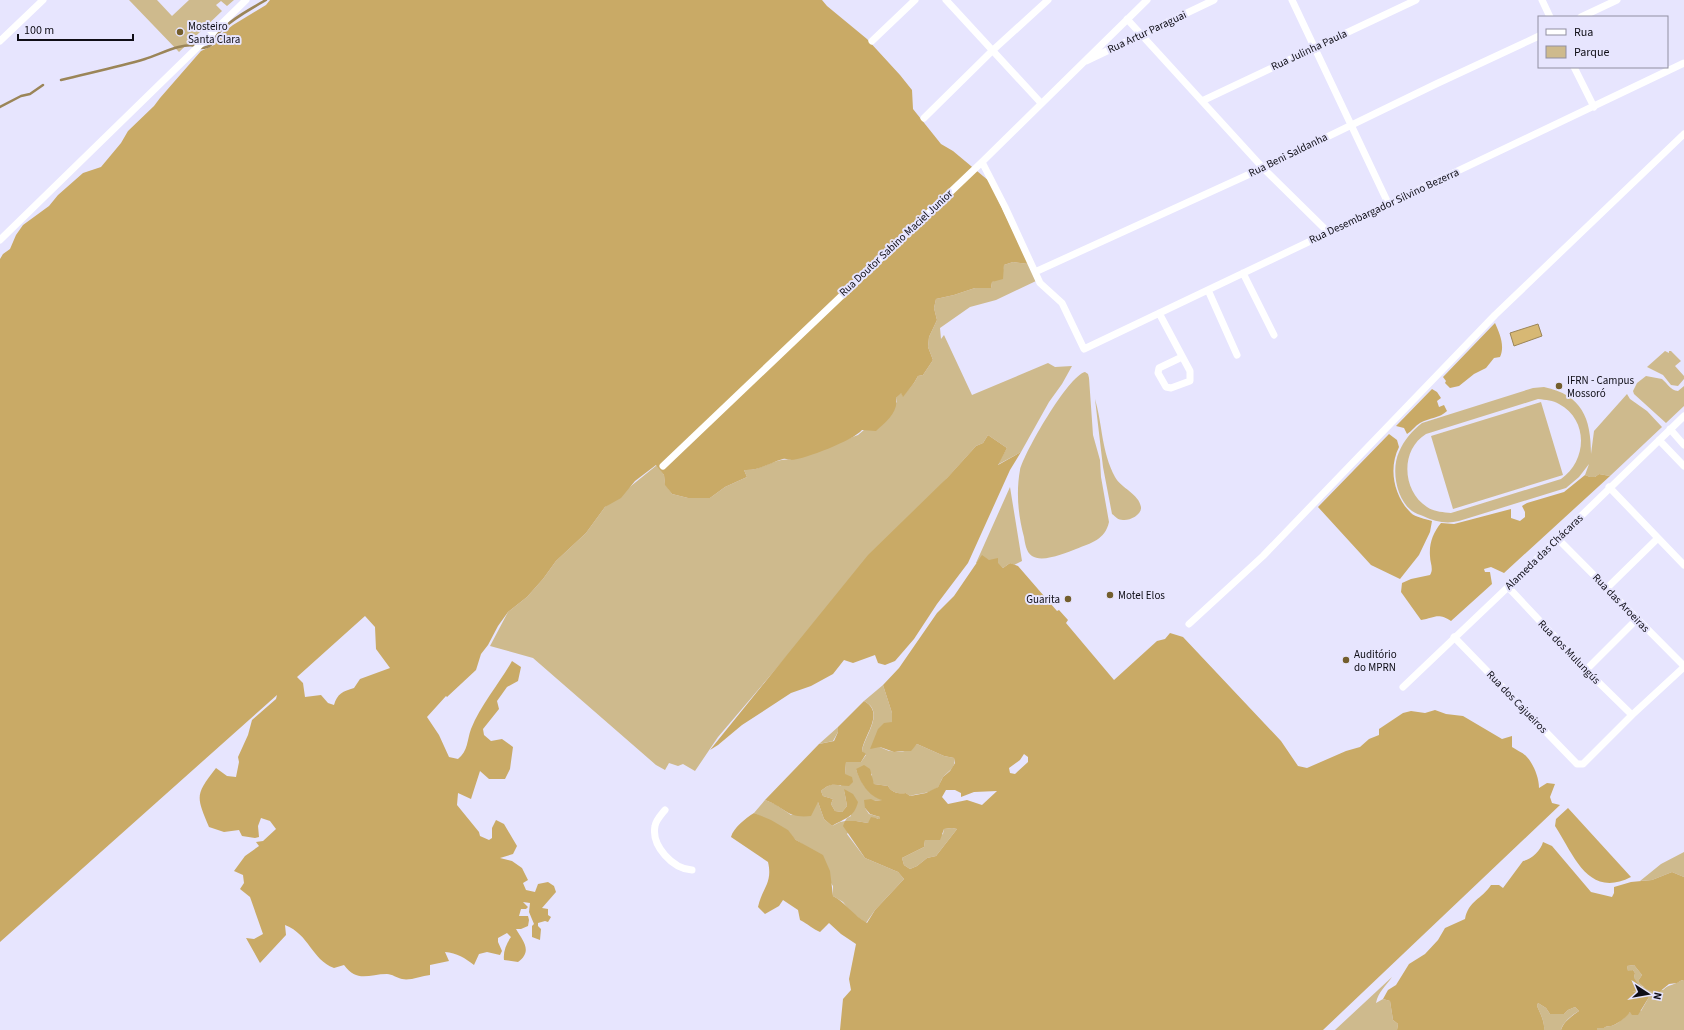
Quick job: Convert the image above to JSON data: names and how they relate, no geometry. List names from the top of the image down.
{
  "streets": {
    "street": [
      "Rua Artur Paraguai",
      "Rua Julinha Paula",
      "Rua Beni Saldanha",
      "Rua Desembargador Silvino Bezerra",
      "Rua Doutor Sabino Maciel Junior",
      "Alameda das Chácaras",
      "Rua das Aroeiras",
      "Rua dos Mulungús",
      "Rua dos Cajueiros"
    ]
  },
  "crossings": [
    ["Rua Artur Paraguai", "Rua Doutor Sabino Maciel Junior"],
    ["Rua Beni Saldanha", "Rua Desembargador Silvino Bezerra"],
    ["Alameda das Chácaras", "Rua das Aroeiras"],
    ["Alameda das Chácaras", "Rua dos Mulungús"],
    ["Alameda das Chácaras", "Rua dos Cajueiros"],
    ["Rua dos Mulungús", "Rua dos Cajueiros"]
  ],
  "places": [
    "Mosteiro Santa Clara",
    "IFRN - Campus Mossoró",
    "Motel Elos",
    "Guarita",
    "Auditório do MPRN"
  ],
  "legend": ["Rua", "Parque"],
  "scale_bar": "100 m",
  "north": "right"
}
